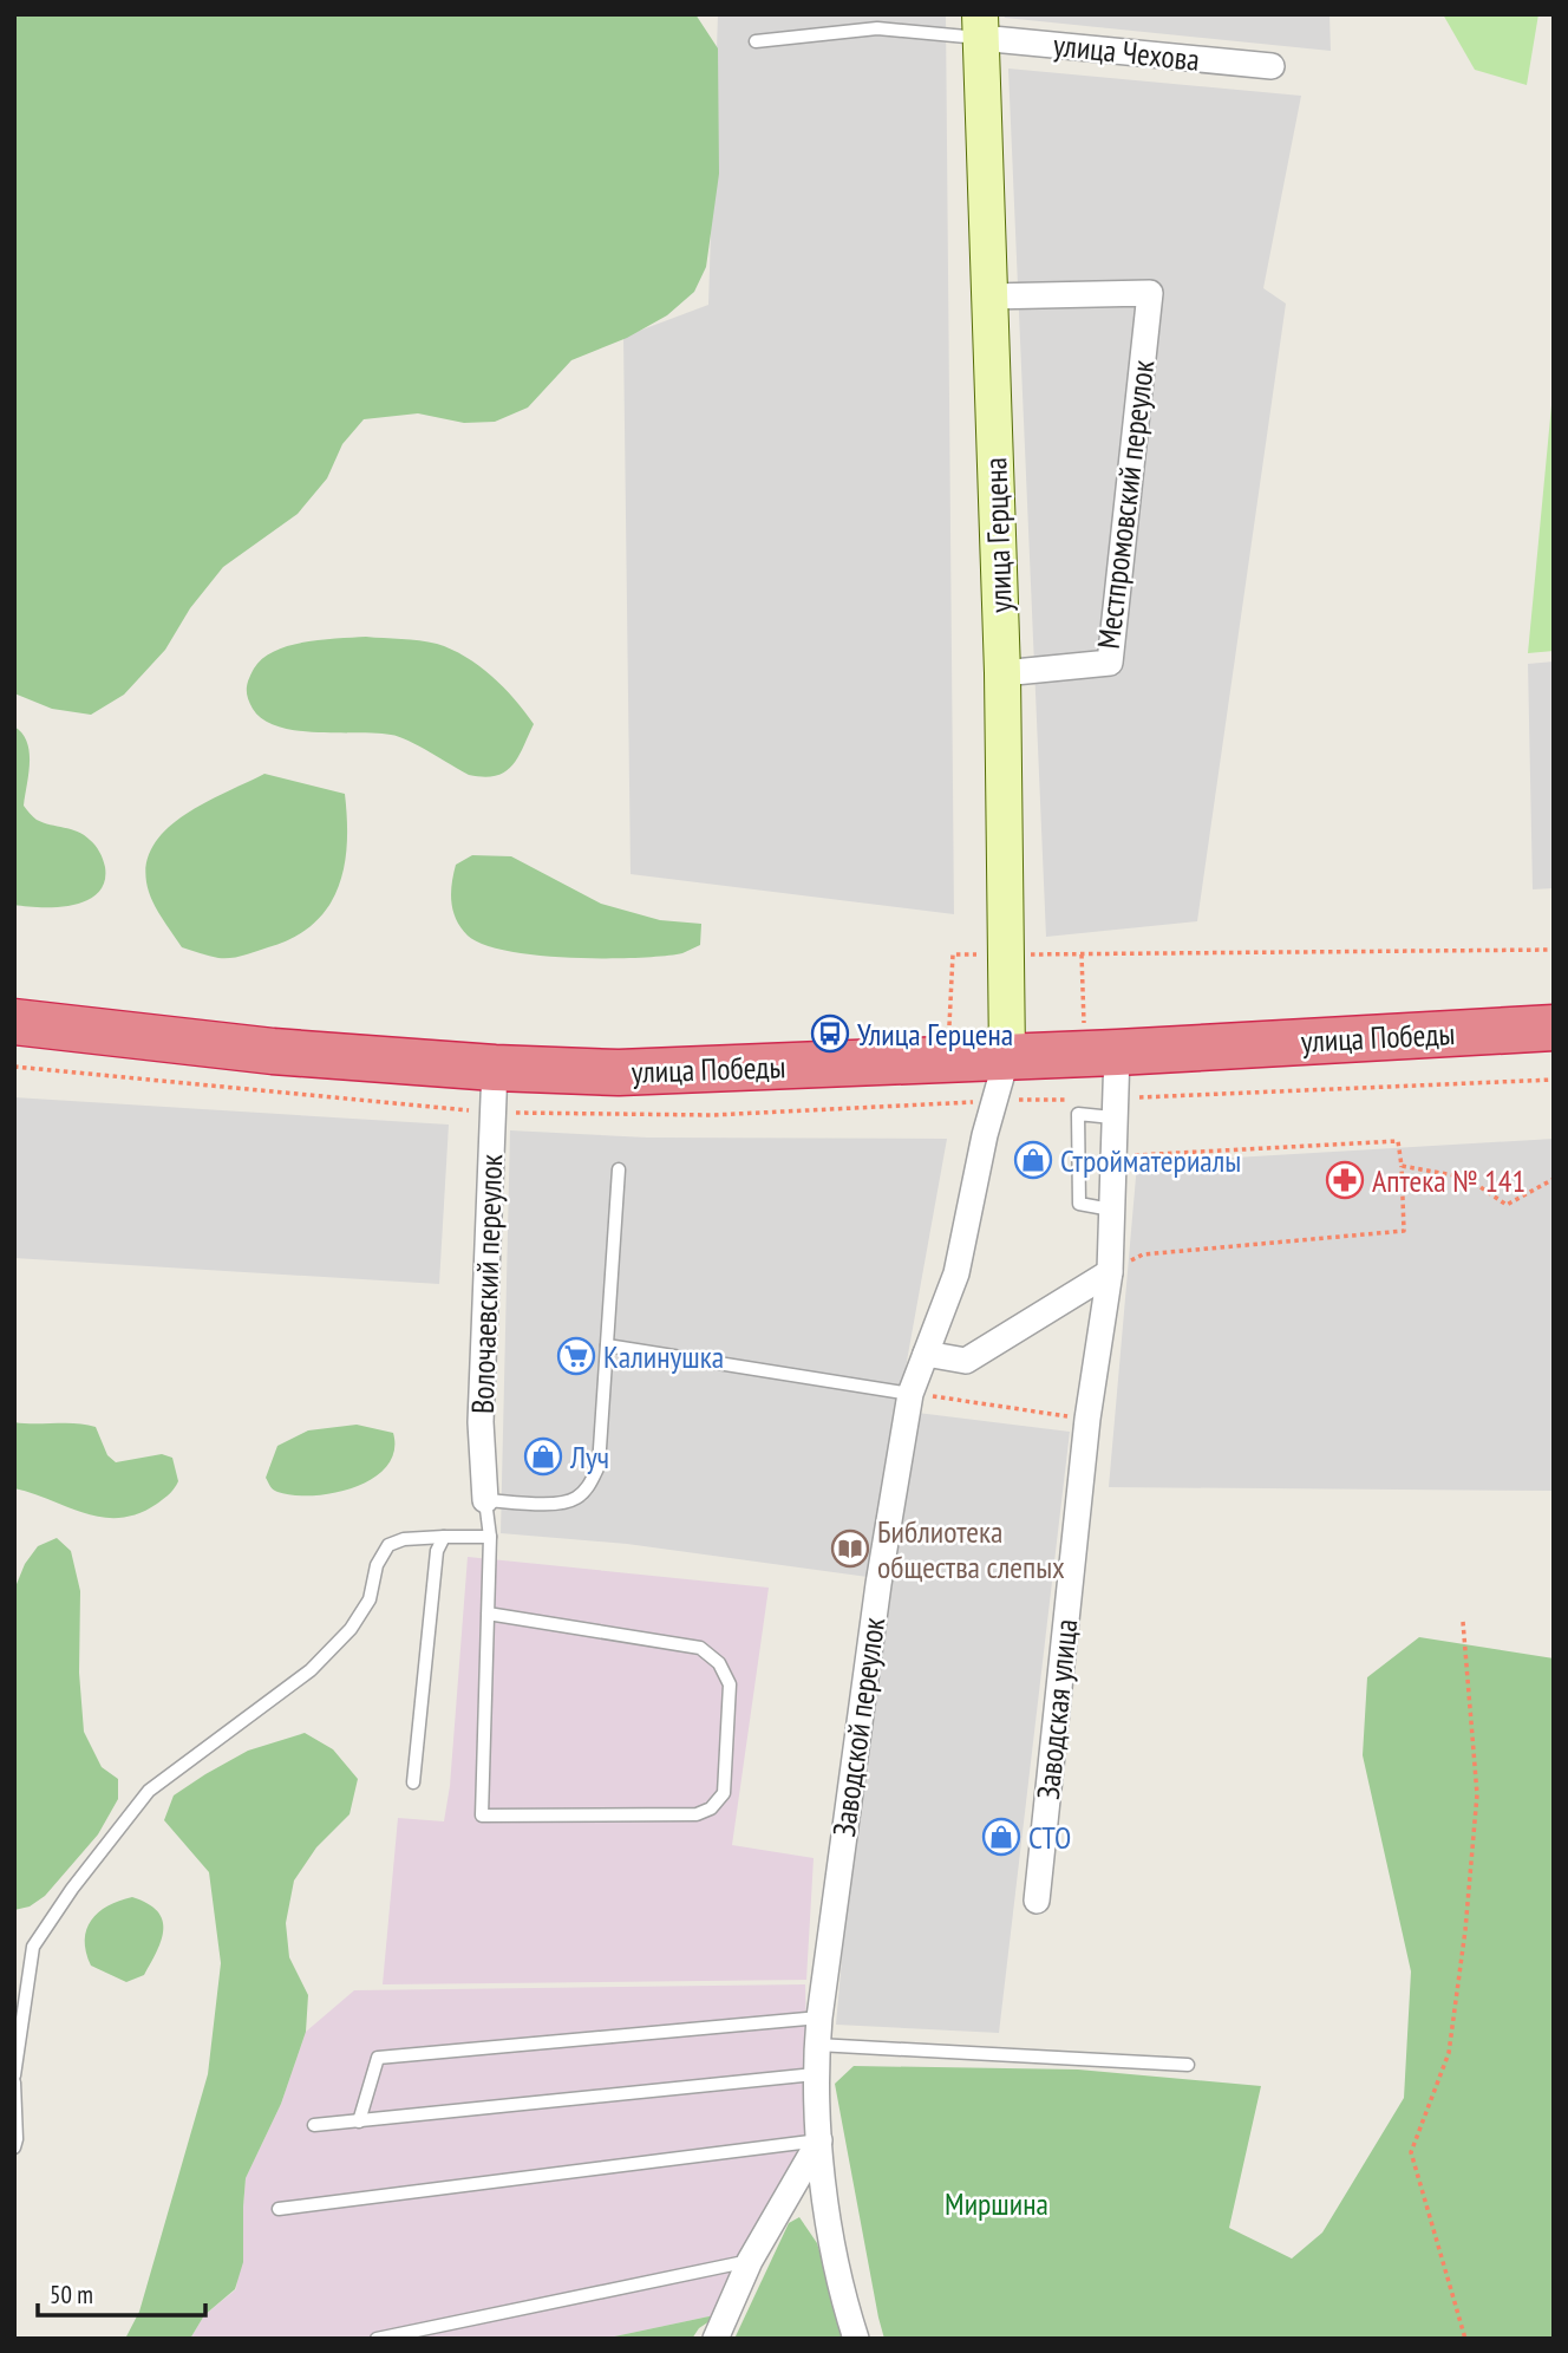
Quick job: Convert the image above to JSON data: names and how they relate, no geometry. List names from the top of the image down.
{
  "streets": {
    "highway": ["улица Победы"],
    "street": [
      "улица Чехова",
      "Местпромовский переулок",
      "улица Герцена",
      "Волочаевский переулок",
      "Заводская улица",
      "Заводской переулок"
    ]
  },
  "crossings": [
    ["улица Чехова", "улица Герцена"],
    ["Местпромовский переулок", "улица Герцена"],
    ["улица Герцена", "улица Победы"],
    ["улица Герцена", "Заводской переулок"],
    ["улица Победы", "Волочаевский переулок"],
    ["улица Победы", "Заводская улица"],
    ["улица Победы", "Заводской переулок"]
  ],
  "parks": ["Миршина"],
  "places": {
    "bus stop": ["Улица Герцена"],
    "shop": ["Стройматериалы", "Луч", "СТО"],
    "pharmacy": ["Аптека № 141"],
    "supermarket": ["Калинушка"],
    "library": ["Библиотека общества слепых"]
  },
  "scale_bar": "50 m"
}
